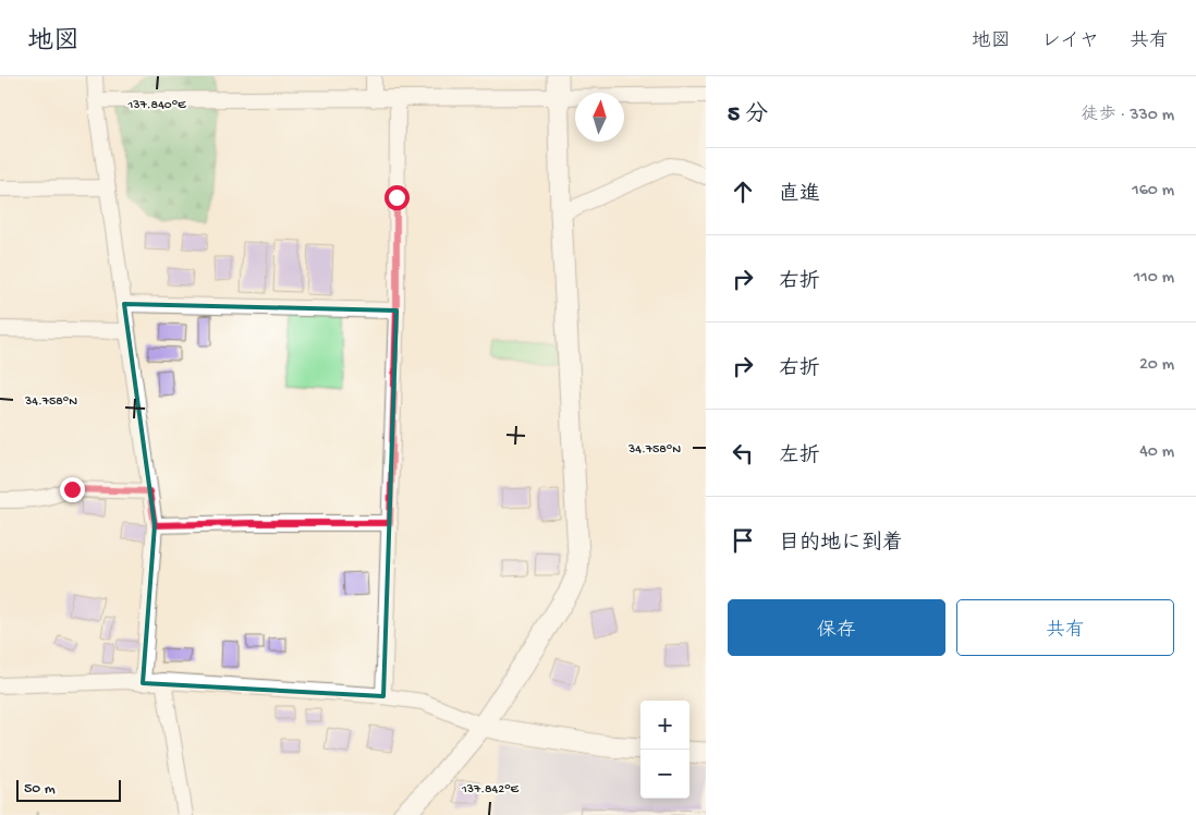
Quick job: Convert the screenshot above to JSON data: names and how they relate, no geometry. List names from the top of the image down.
{
  "scale_bar": "50 m",
  "north": "top",
  "page": {
    "header": "地図",
    "nav": ["地図", "レイヤ", "共有"],
    "heading": ["5 分", "徒歩 · 330 m"],
    "list": [
      ["直進", "160 m"],
      ["右折", "110 m"],
      ["右折", "20 m"],
      ["左折", "40 m"],
      "目的地に到着"
    ],
    "buttons": ["保存", "共有"],
    "map_buttons": ["+", "−"],
    "scale": "50 m"
  },
  "coordinates": ["137.840°E", "34.758°N", "137.842°E"]
}
